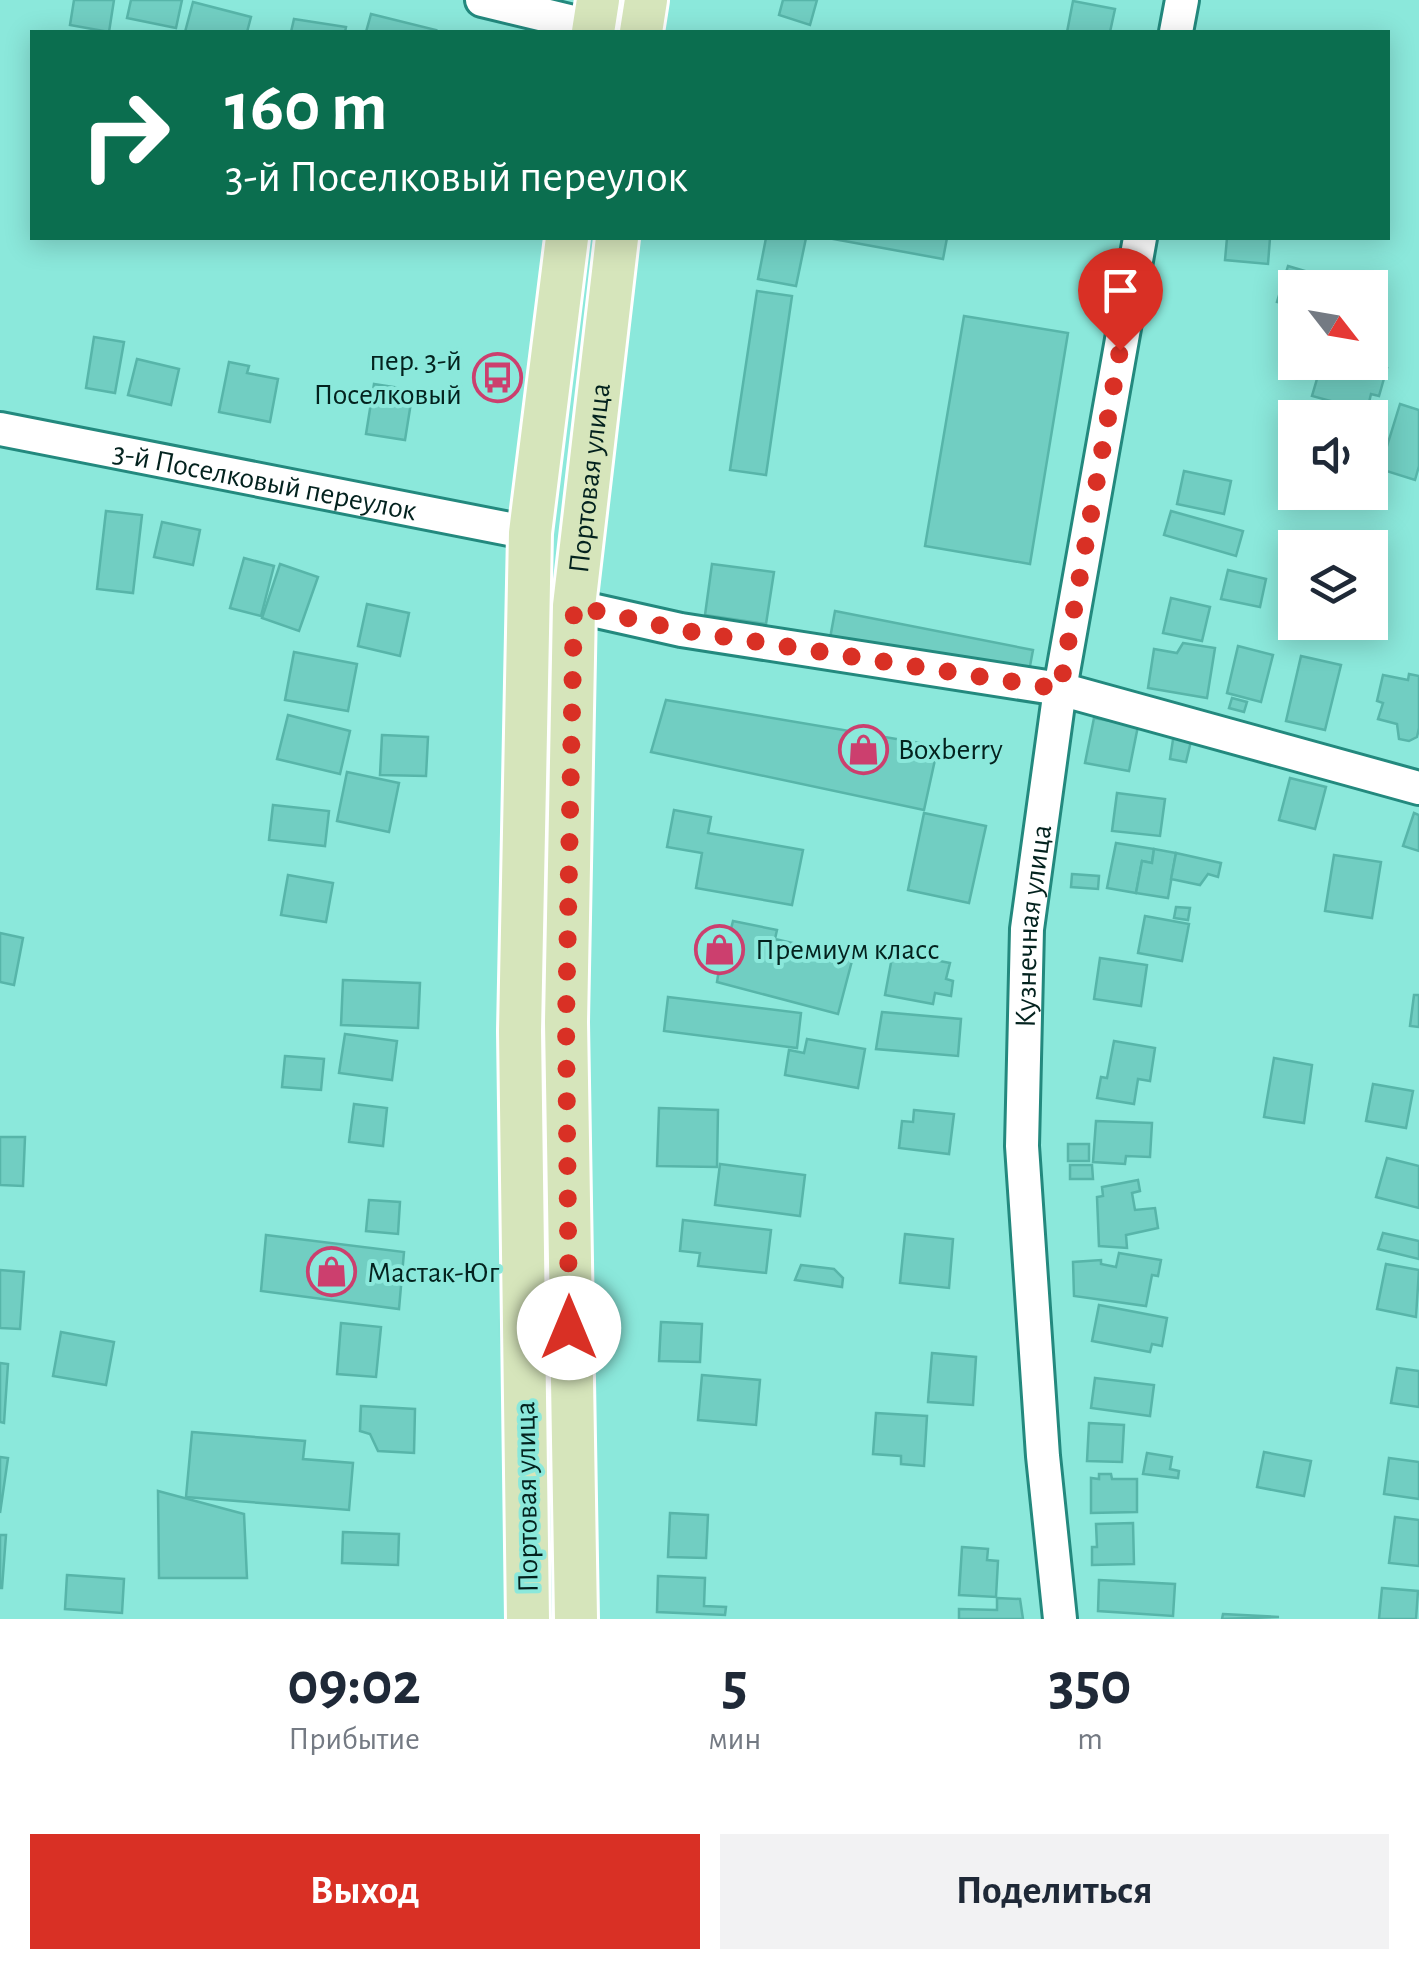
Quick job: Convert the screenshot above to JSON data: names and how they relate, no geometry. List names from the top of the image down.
{
  "streets": {
    "main road": ["Портовая улица"],
    "street": ["3-й Поселковый переулок", "Кузнечная улица"]
  },
  "crossings": [
    ["Портовая улица", "3-й Поселковый переулок"]
  ],
  "places": {
    "bus stop": ["пер. 3-й Поселковый"],
    "shop": ["Boxberry", "Премиум класс", "Мастак-Юг"]
  },
  "north": "bottom right",
  "page": {
    "turn": ["160 m", "3-й Поселковый переулок"],
    "eta": [
      "09:02",
      "Прибытие",
      "5",
      "мин",
      "350",
      "m"
    ],
    "buttons": ["Выход", "Поделиться"]
  }
}
